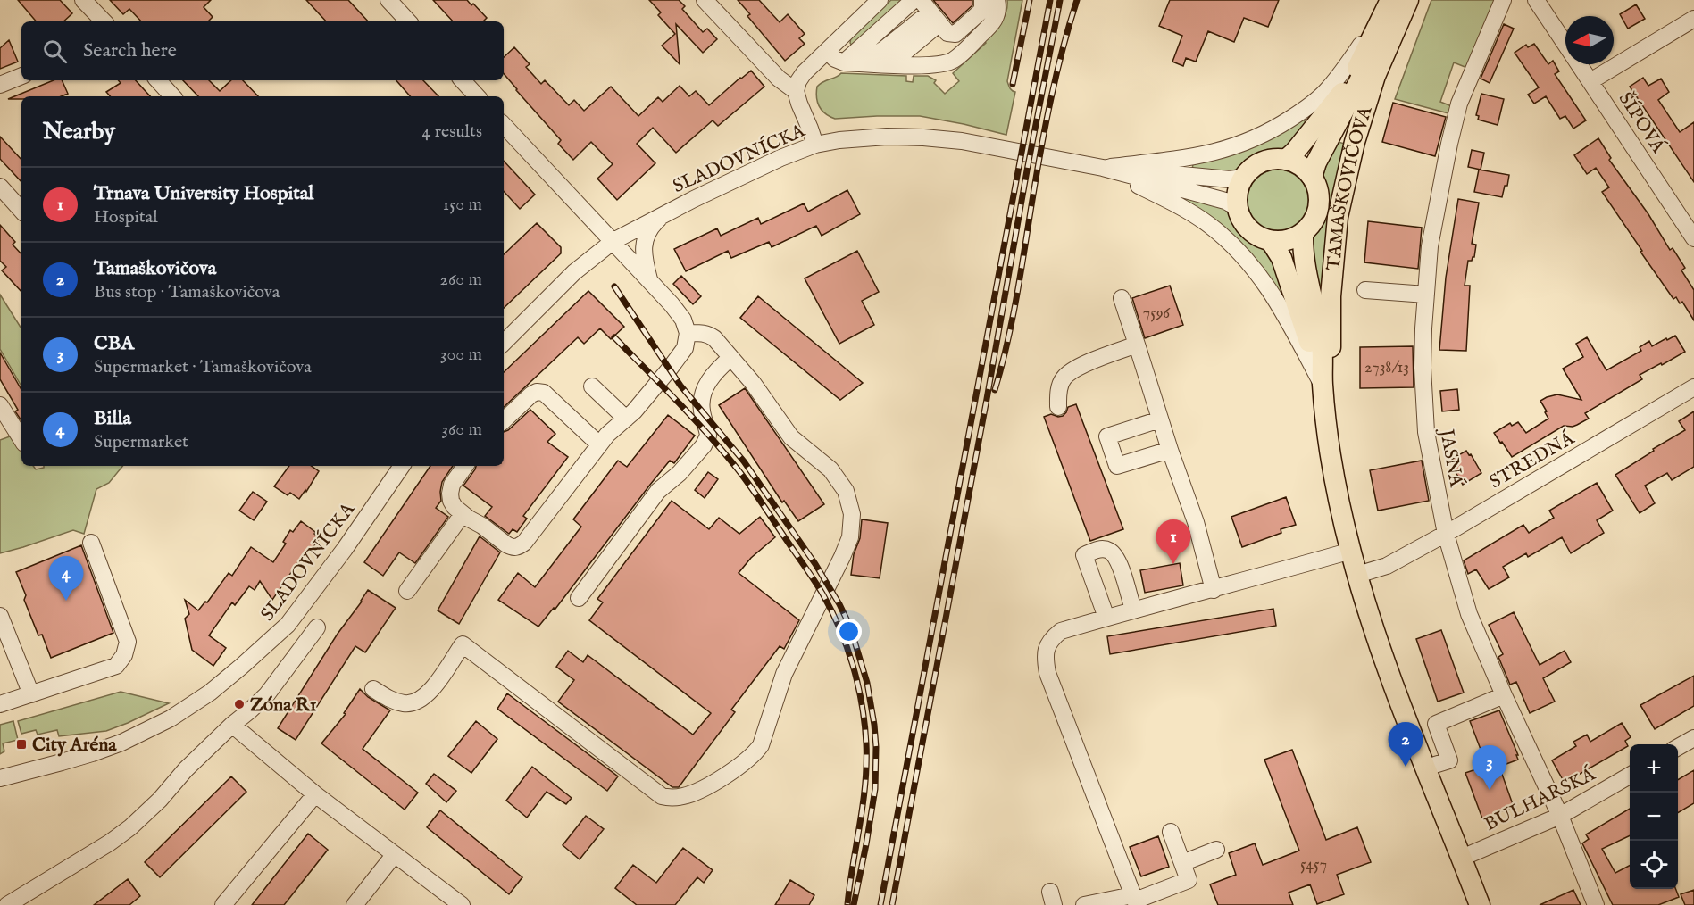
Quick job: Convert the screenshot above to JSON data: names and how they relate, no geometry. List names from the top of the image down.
{
  "streets": {
    "main road": ["TAMAŠKOVIČOVA"],
    "street": [
      "ŠÍPOVÁ",
      "SLADOVNÍCKA",
      "JASNÁ",
      "STREDNÁ",
      "BULHARSKÁ"
    ]
  },
  "crossings": [
    ["SLADOVNÍCKA", "TAMAŠKOVIČOVA"],
    ["TAMAŠKOVIČOVA", "STREDNÁ"],
    ["TAMAŠKOVIČOVA", "BULHARSKÁ"],
    ["JASNÁ", "STREDNÁ"],
    ["JASNÁ", "BULHARSKÁ"]
  ],
  "places": {
    "other": ["Zóna R1"],
    "transit": ["City Aréna"]
  },
  "house_numbers": ["7596", "2738/13", "5457"],
  "north": "left",
  "page": {
    "search": "Search here",
    "heading": ["Nearby", "4 results"],
    "list": [
      {
        "mark": "1",
        "name": "Trnava University Hospital",
        "note": "Hospital",
        "value": "150 m"
      },
      {
        "mark": "2",
        "name": "Tamaškovičova",
        "note": "Bus stop · Tamaškovičova",
        "value": "260 m"
      },
      {
        "mark": "3",
        "name": "CBA",
        "note": "Supermarket · Tamaškovičova",
        "value": "300 m"
      },
      {
        "mark": "4",
        "name": "Billa",
        "note": "Supermarket",
        "value": "360 m"
      }
    ],
    "pins": [
      "1",
      "4",
      "2",
      "3"
    ],
    "map_buttons": ["+", "−"]
  }
}
